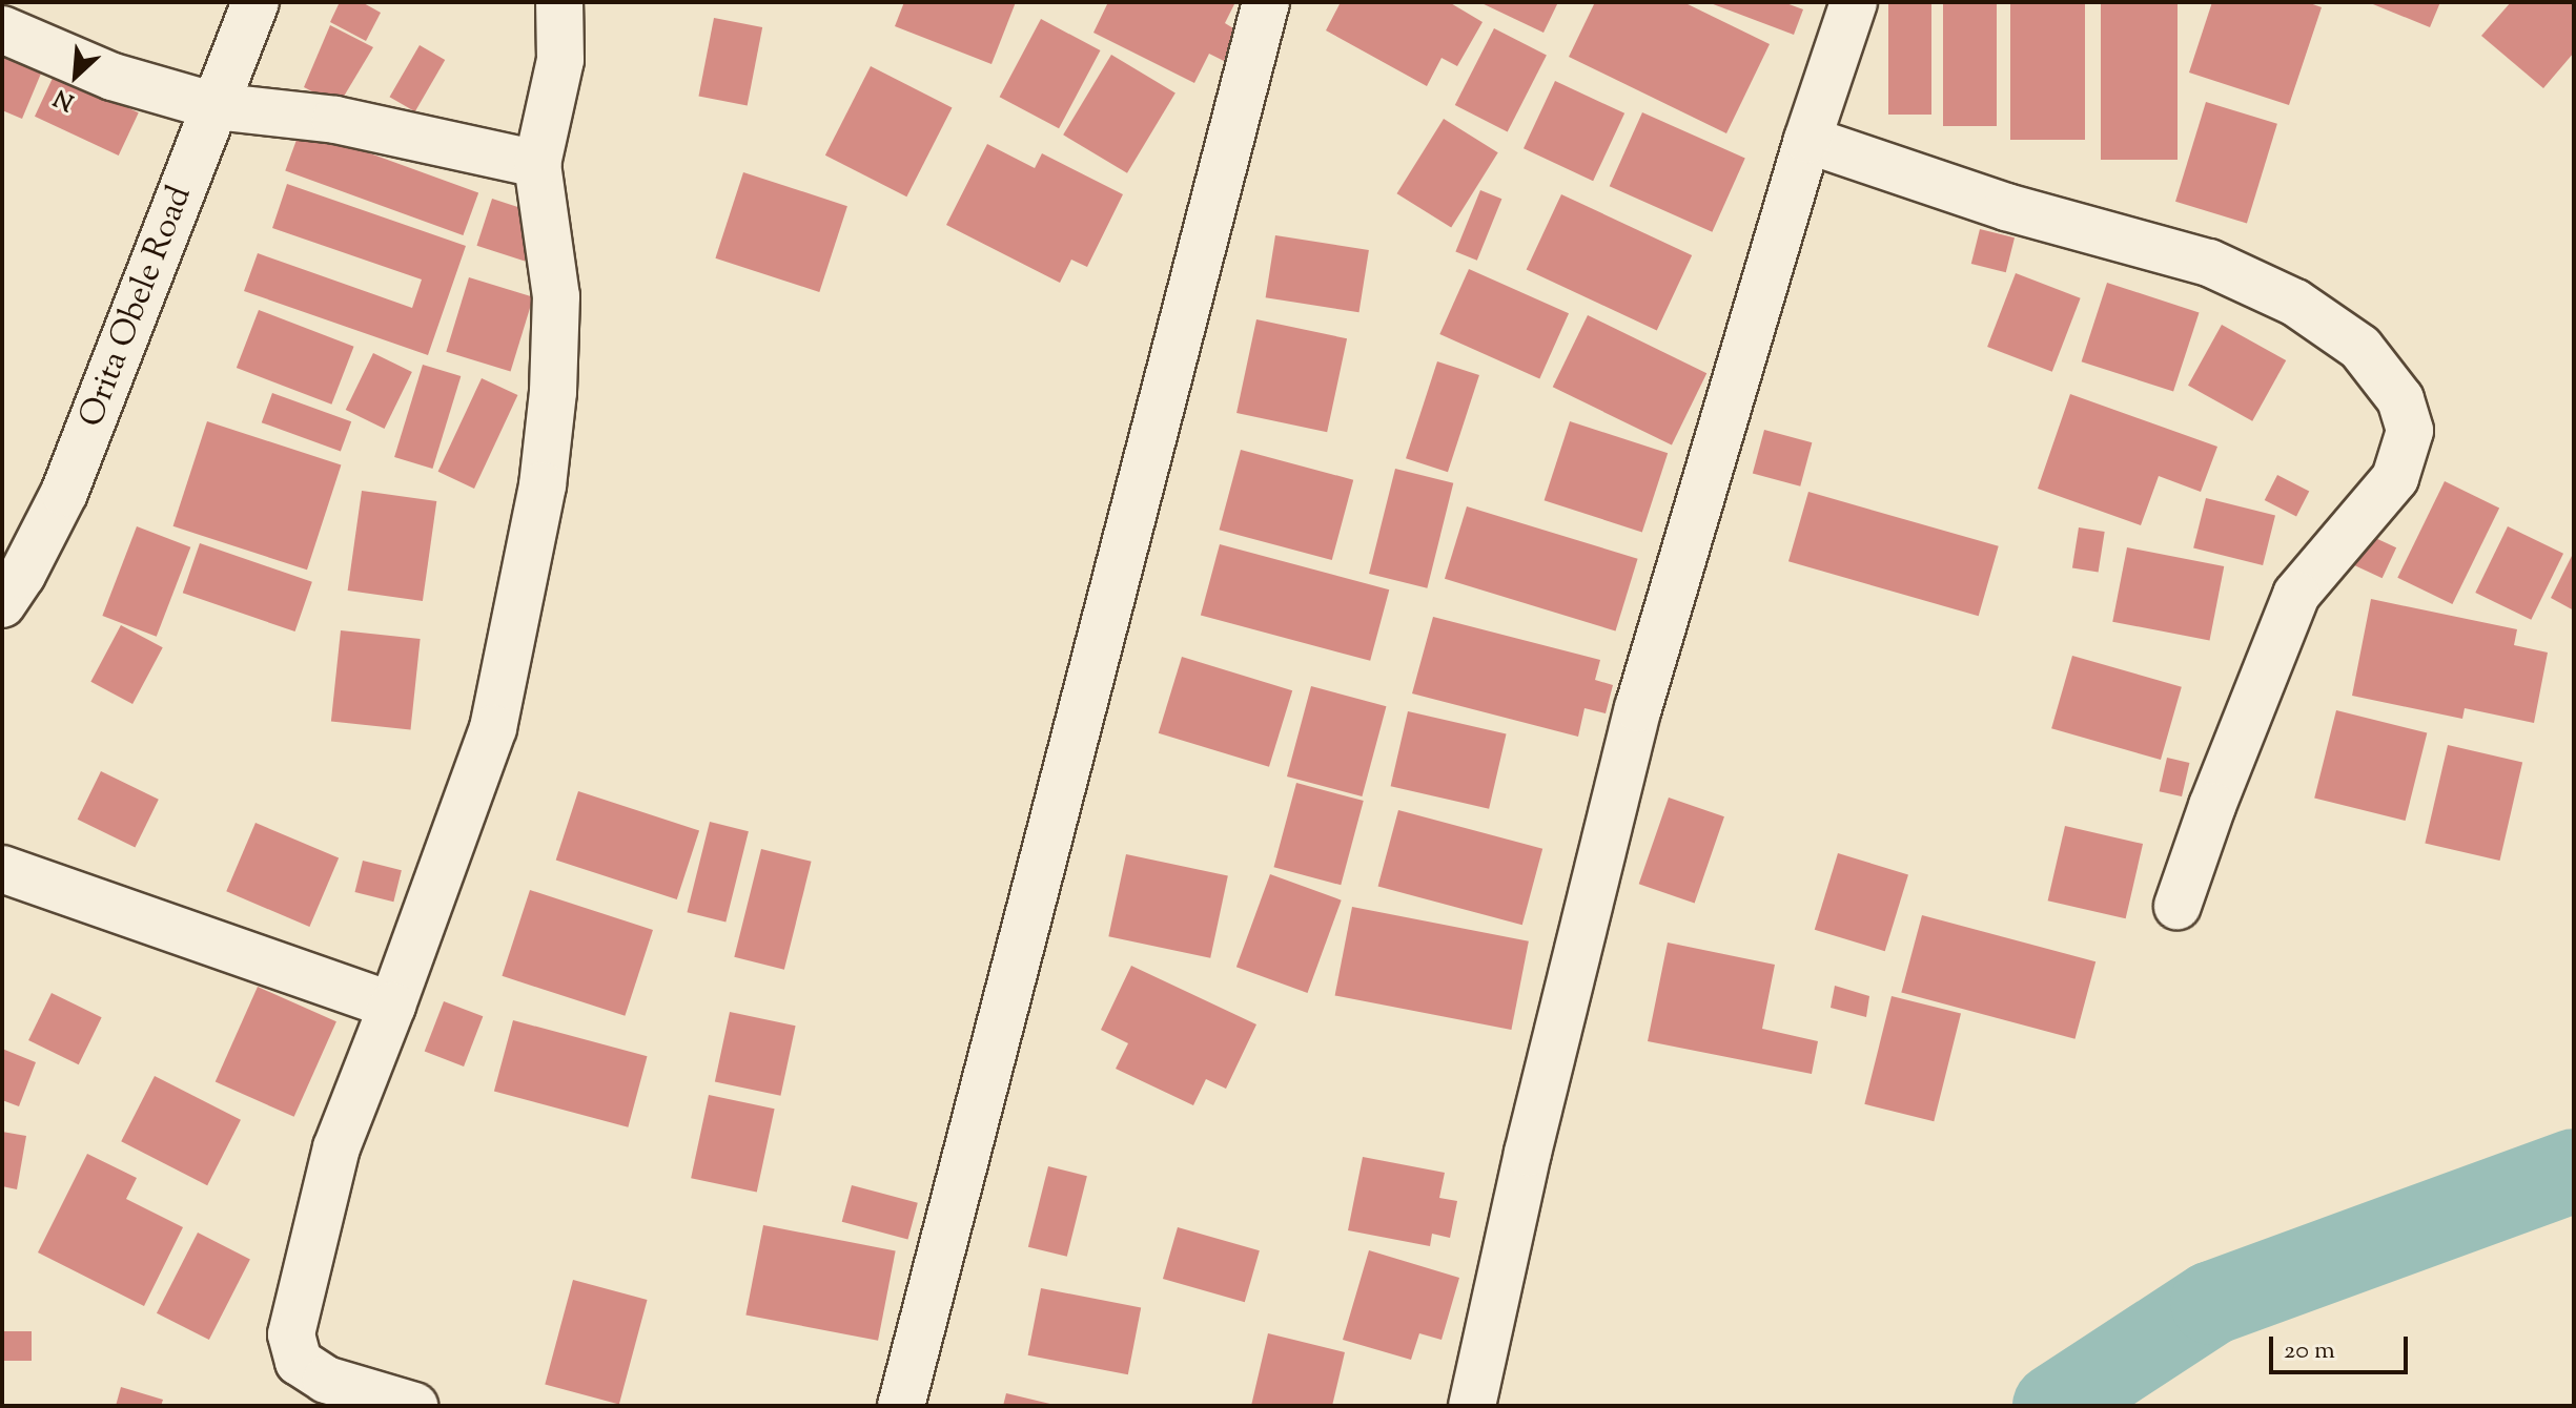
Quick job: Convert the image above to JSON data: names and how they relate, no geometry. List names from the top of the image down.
{
  "streets": {
    "street": ["Orita Obele Road"]
  },
  "scale_bar": "20 m",
  "north": "bottom left"
}
